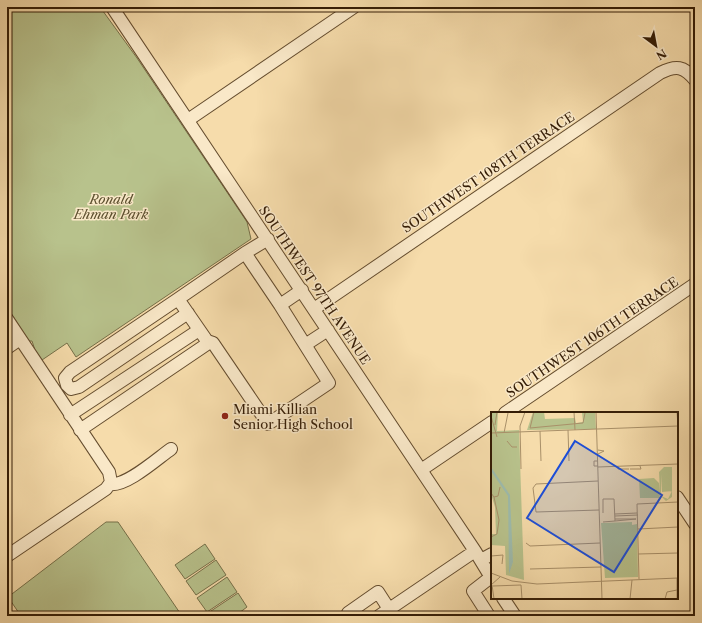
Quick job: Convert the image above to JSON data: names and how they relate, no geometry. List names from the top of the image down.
{
  "streets": {
    "street": ["SOUTHWEST 108TH TERRACE", "SOUTHWEST 97TH AVENUE", "SOUTHWEST 106TH TERRACE"]
  },
  "crossings": [
    ["SOUTHWEST 108TH TERRACE", "SOUTHWEST 97TH AVENUE"]
  ],
  "parks": ["Ronald Ehman Park"],
  "places": ["Miami Killian Senior High School"],
  "north": "bottom right"
}
